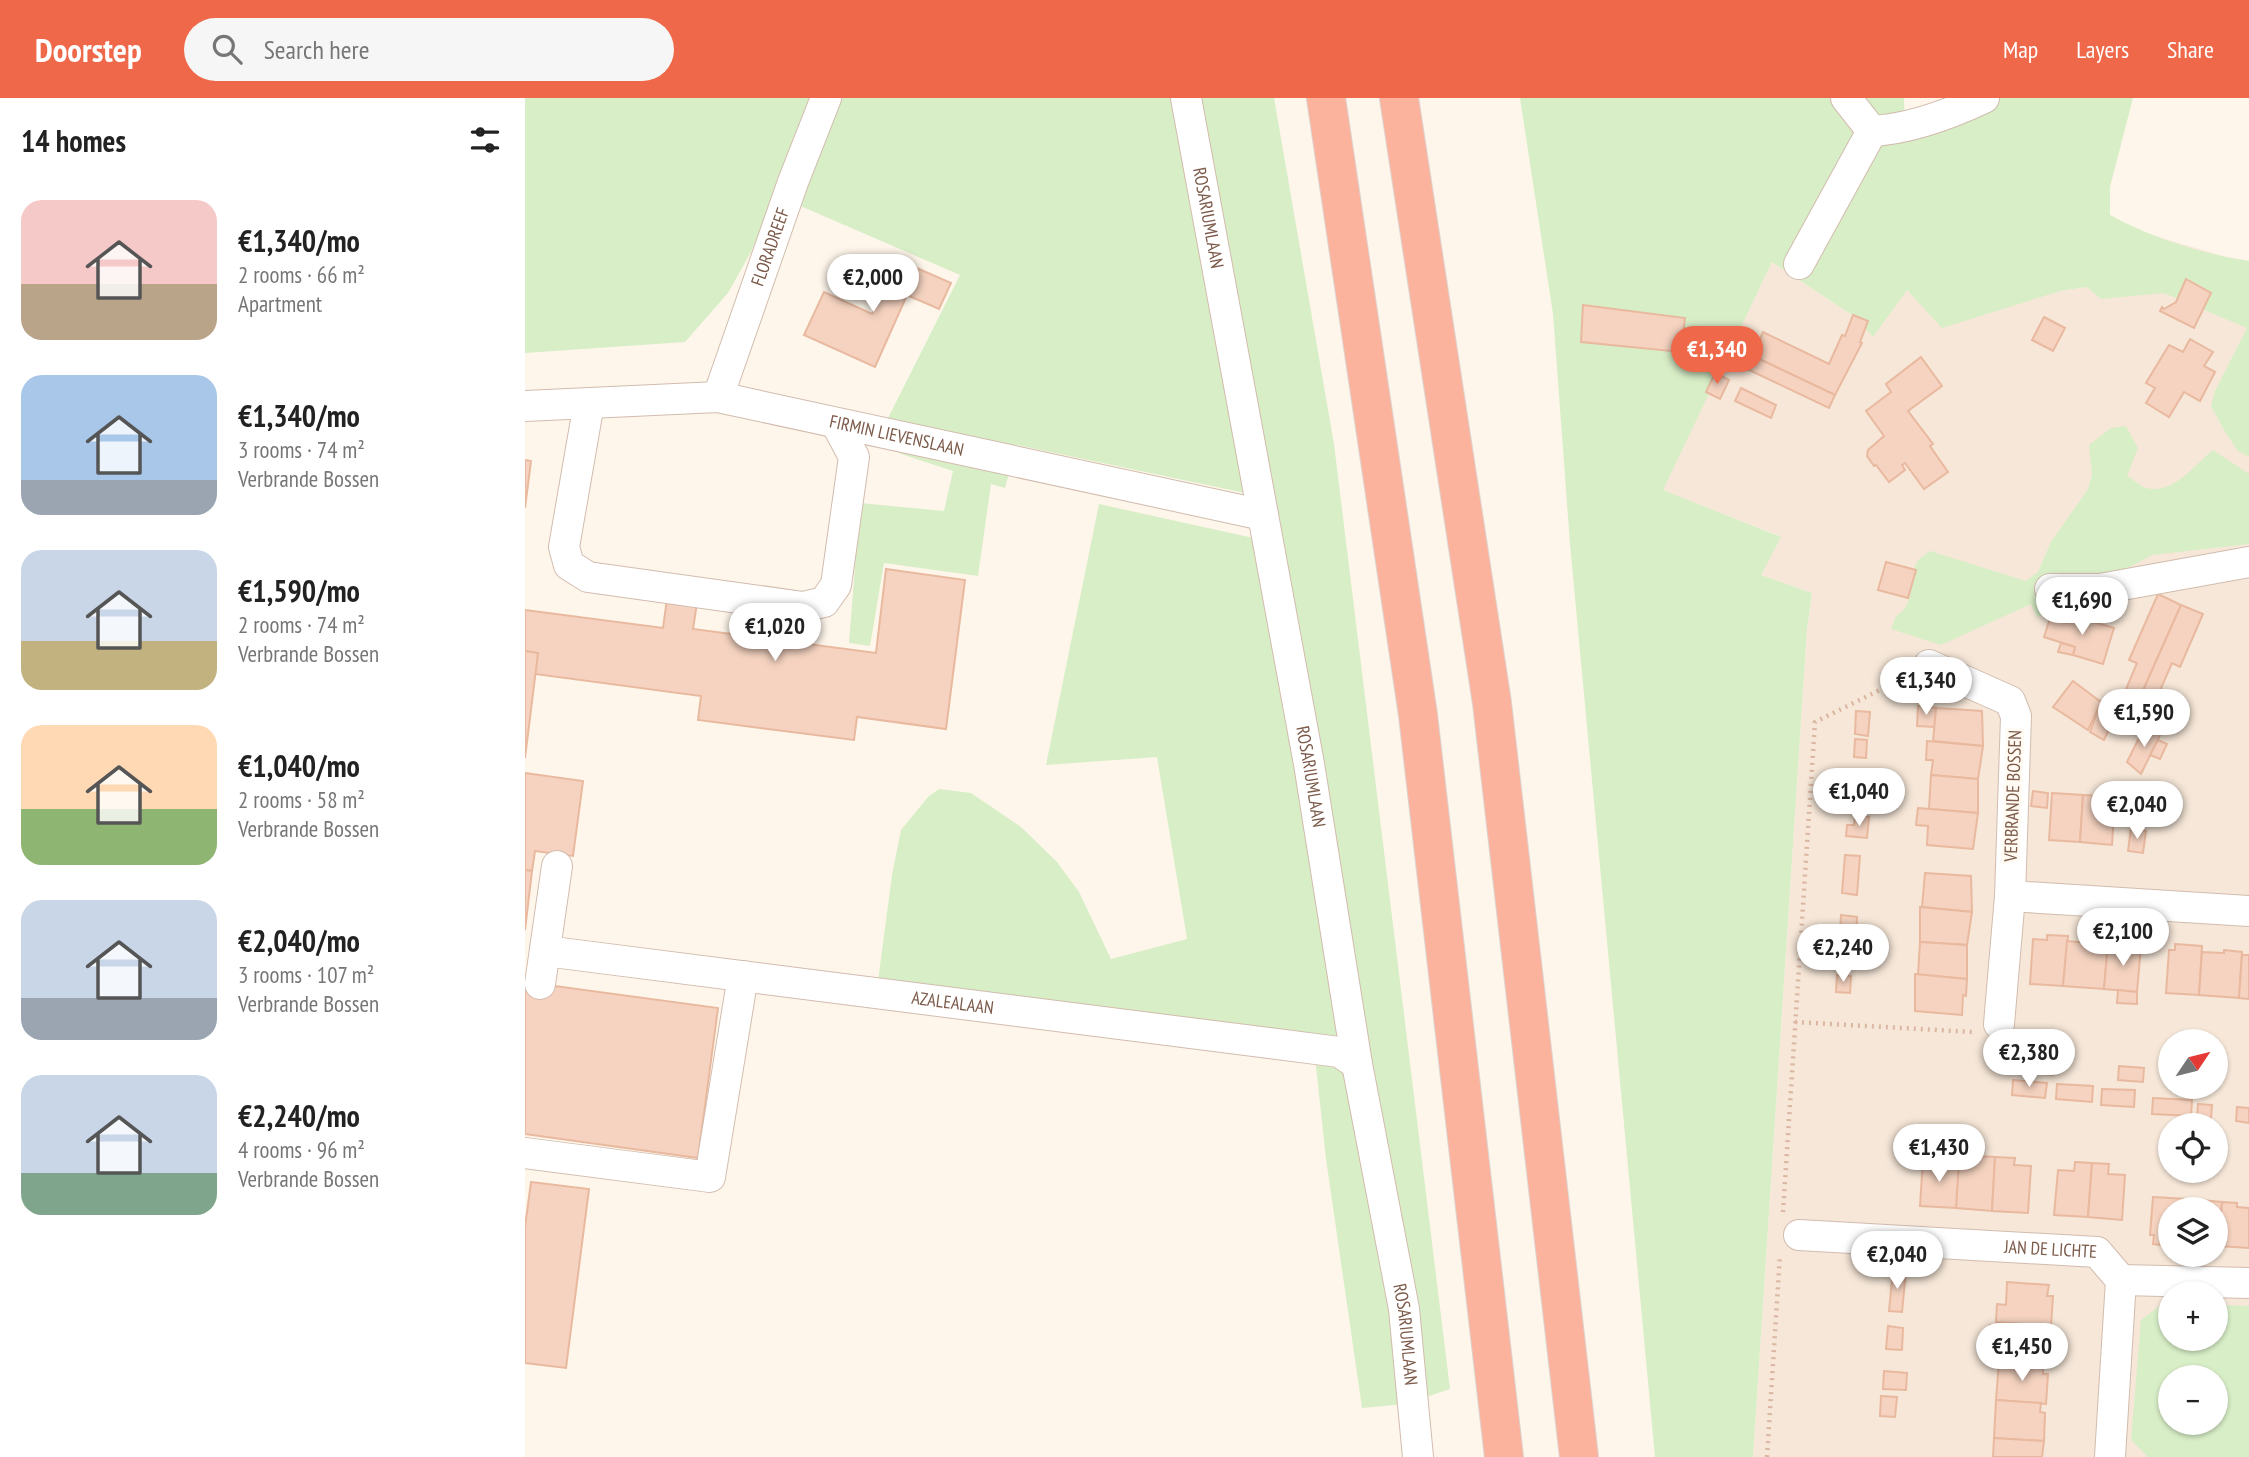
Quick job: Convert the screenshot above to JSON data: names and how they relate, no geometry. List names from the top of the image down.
{
  "streets": {
    "street": [
      "ROSARIUMLAAN",
      "FLORADREEF",
      "FIRMIN LIEVENSLAAN",
      "VERBRANDE BOSSEN",
      "AZALEALAAN",
      "JAN DE LICHTE"
    ]
  },
  "crossings": [
    ["ROSARIUMLAAN", "FIRMIN LIEVENSLAAN"],
    ["ROSARIUMLAAN", "AZALEALAAN"],
    ["FLORADREEF", "FIRMIN LIEVENSLAAN"]
  ],
  "north": "top right",
  "page": {
    "header": "Doorstep",
    "search": "Search here",
    "nav": ["Map", "Layers", "Share"],
    "heading": "14 homes",
    "list": [
      {
        "name": "€1,340/mo",
        "note": "2 rooms · 66 m² · Apartment"
      },
      {
        "name": "€1,340/mo",
        "note": "3 rooms · 74 m² · Verbrande Bossen"
      },
      {
        "name": "€1,590/mo",
        "note": "2 rooms · 74 m² · Verbrande Bossen"
      },
      {
        "name": "€1,040/mo",
        "note": "2 rooms · 58 m² · Verbrande Bossen"
      },
      {
        "name": "€2,040/mo",
        "note": "3 rooms · 107 m² · Verbrande Bossen"
      },
      {
        "name": "€2,240/mo",
        "note": "4 rooms · 96 m² · Verbrande Bossen"
      }
    ],
    "price": [
      "€2,000",
      "€1,340",
      "€1,690",
      "€1,020",
      "€1,340",
      "€1,590",
      "€1,040",
      "€2,040",
      "€2,100",
      "€2,240",
      "€2,380",
      "€1,430",
      "€2,040",
      "€1,450"
    ],
    "map_buttons": ["+", "−"]
  }
}
